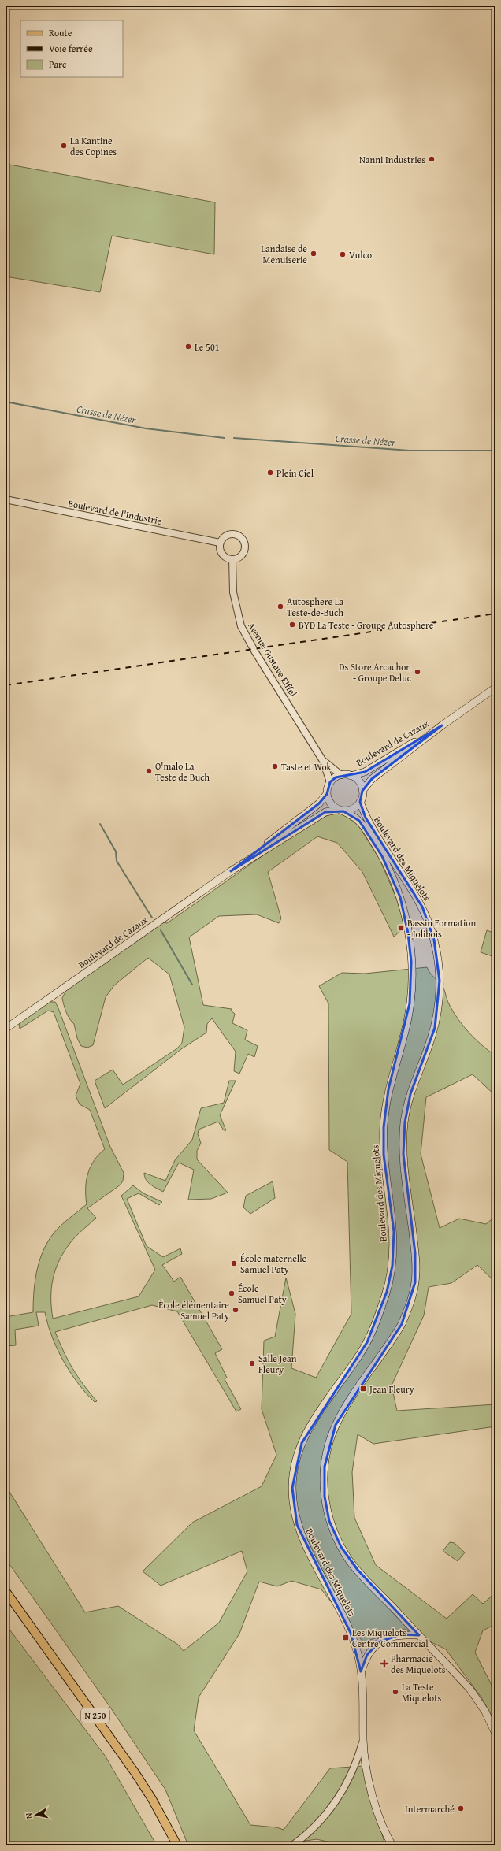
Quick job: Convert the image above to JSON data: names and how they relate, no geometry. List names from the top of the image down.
{
  "streets": {
    "main road": ["Boulevard de Cazaux", "Boulevard des Miquelots", "N 250"],
    "street": ["Boulevard de l'Industrie", "Avenue Gustave Eiffel"]
  },
  "crossings": [
    ["Boulevard de l'Industrie", "Avenue Gustave Eiffel"],
    ["Avenue Gustave Eiffel", "Boulevard de Cazaux"],
    ["Avenue Gustave Eiffel", "Boulevard des Miquelots"],
    ["Boulevard de Cazaux", "Boulevard des Miquelots"]
  ],
  "water": ["Crasse de Nézer"],
  "places": {
    "other": [
      "La Kantine des Copines",
      "Nanni Industries",
      "Landaise de Menuiserie",
      "Vulco",
      "Le 501",
      "Plein Ciel",
      "Autosphere La Teste-de-Buch",
      "BYD La Teste - Groupe Autosphere",
      "Ds Store Arcachon - Groupe Deluc",
      "Taste et Wok",
      "O'malo La Teste de Buch",
      "École maternelle Samuel Paty",
      "École Samuel Paty",
      "École élémentaire Samuel Paty",
      "Salle Jean Fleury",
      "La Teste Miquelots",
      "Intermarché"
    ],
    "transit": ["Bassin Formation - Jolibois", "Jean Fleury", "Les Miquelots Centre Commercial"],
    "health": ["Pharmacie des Miquelots"]
  },
  "legend": ["Route", "Voie ferrée", "Parc"],
  "north": "left"
}
